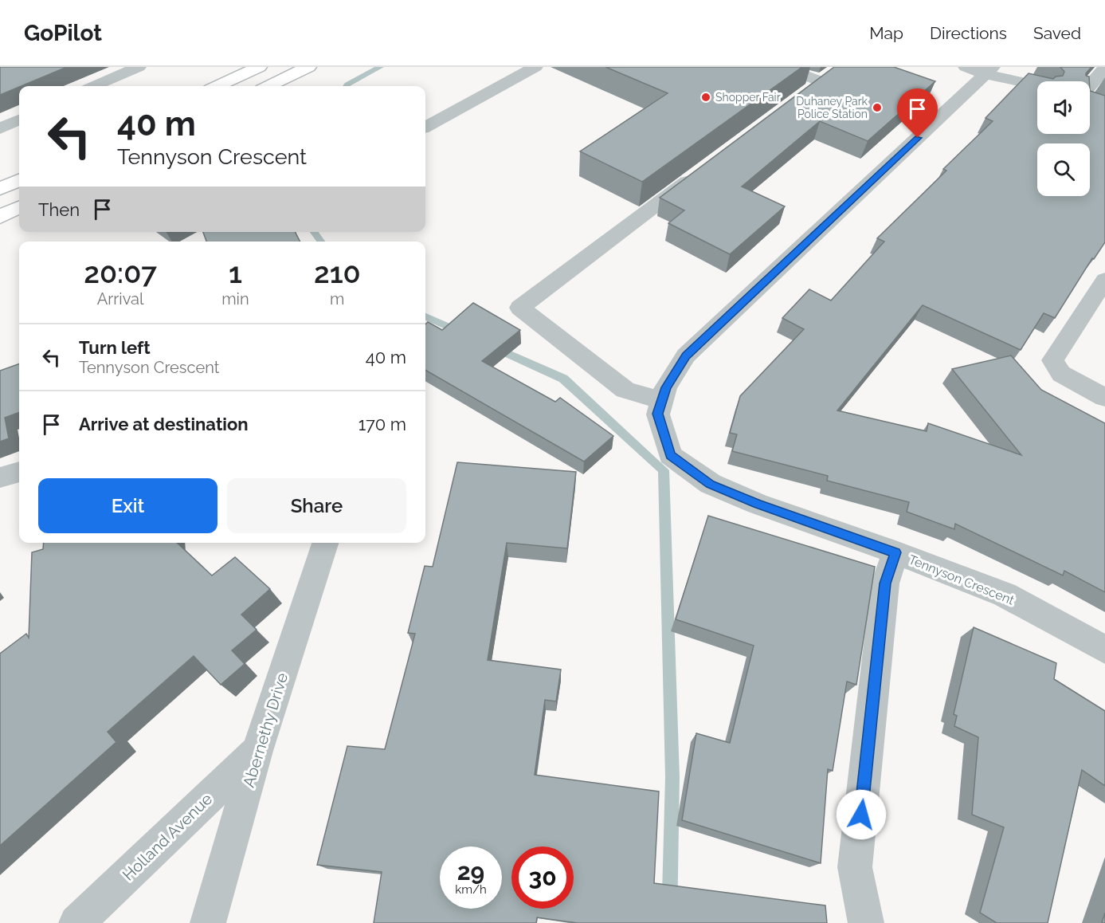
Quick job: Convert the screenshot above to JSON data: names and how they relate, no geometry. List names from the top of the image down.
{
  "streets": {
    "street": ["Tennyson Crescent", "Abernethy Drive", "Holland Avenue"]
  },
  "crossings": [
    ["Abernethy Drive", "Holland Avenue"]
  ],
  "places": ["Shopper Fair", "Duhaney Park Police Station"],
  "page": {
    "header": "GoPilot",
    "nav": ["Map", "Directions", "Saved"],
    "turn": ["40 m", "Tennyson Crescent"],
    "then": "Then",
    "eta": [
      "20:07",
      "Arrival",
      "1",
      "min",
      "210",
      "m"
    ],
    "list": [
      {
        "name": "Turn left",
        "note": "Tennyson Crescent",
        "value": "40 m"
      },
      {
        "name": "Arrive at destination",
        "value": "170 m"
      }
    ],
    "buttons": ["Exit", "Share"],
    "speed": "29 km/h",
    "limit": "30"
  }
}
